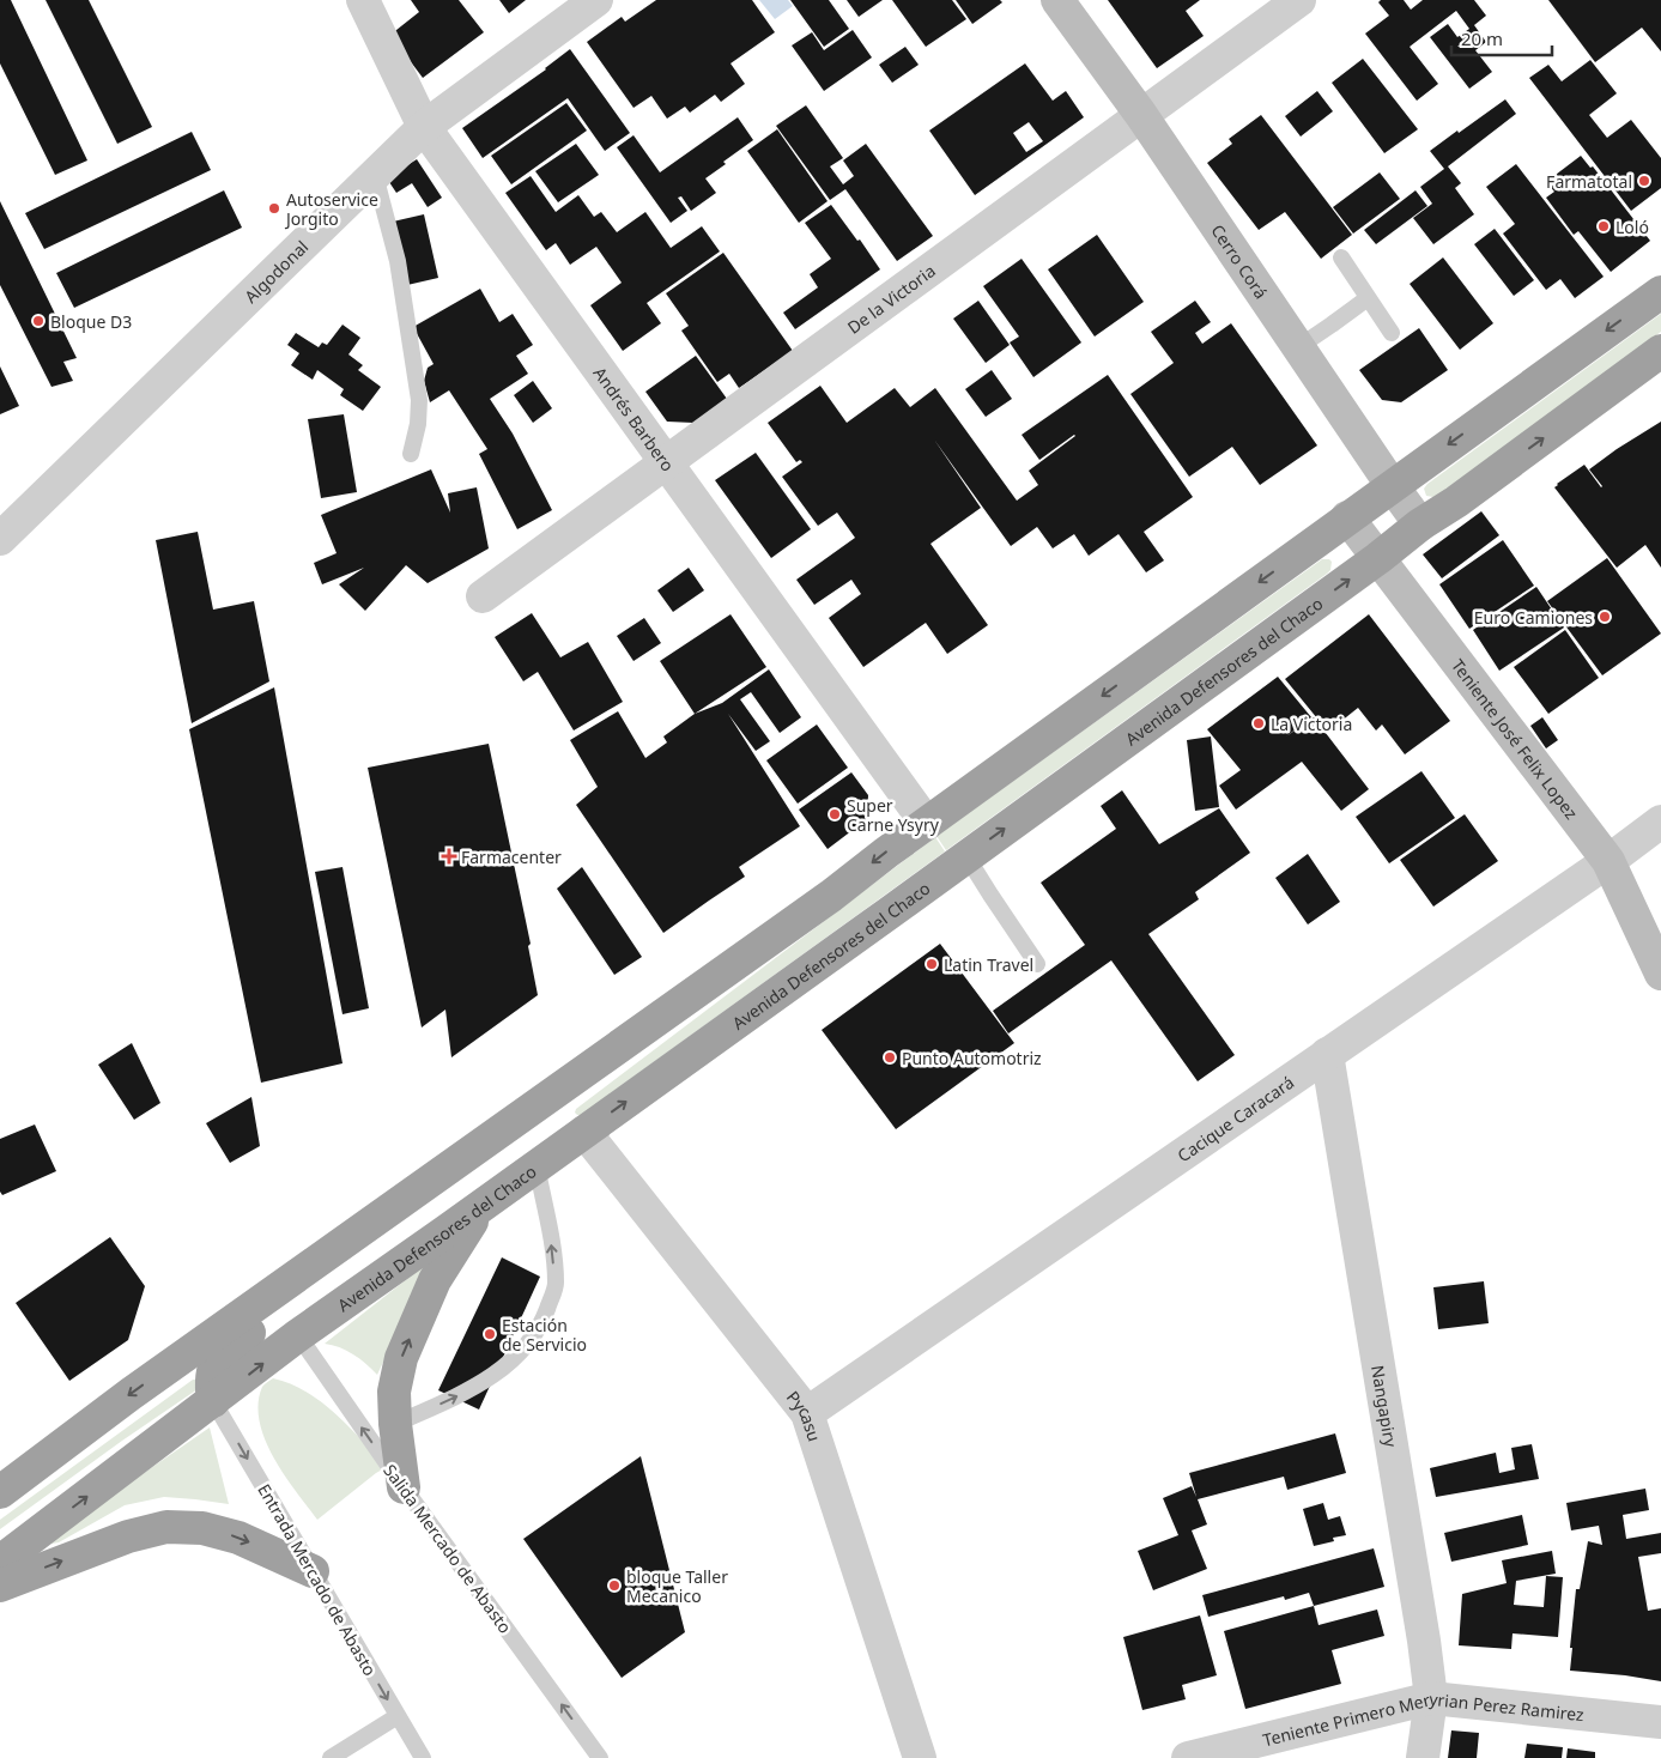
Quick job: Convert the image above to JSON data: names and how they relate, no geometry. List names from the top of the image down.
{
  "streets": {
    "highway": ["Avenida Defensores del Chaco"],
    "main road": ["Cerro Corá", "Teniente José Felix Lopez"],
    "street": [
      "Algodonal",
      "De la Victoria",
      "Andrés Barbero",
      "Cacique Caracará",
      "Nangapiry",
      "Pycasu",
      "Teniente Primero Meryrian Perez Ramirez"
    ],
    "lane": ["Salida Mercado de Abasto", "Entrada Mercado de Abasto"]
  },
  "crossings": [
    ["Cerro Corá", "De la Victoria"],
    ["Cerro Corá", "Avenida Defensores del Chaco"],
    ["Algodonal", "Andrés Barbero"],
    ["De la Victoria", "Andrés Barbero"],
    ["Avenida Defensores del Chaco", "Teniente José Felix Lopez"],
    ["Avenida Defensores del Chaco", "Pycasu"],
    ["Avenida Defensores del Chaco", "Salida Mercado de Abasto"],
    ["Avenida Defensores del Chaco", "Entrada Mercado de Abasto"],
    ["Teniente José Felix Lopez", "Cacique Caracará"],
    ["Cacique Caracará", "Nangapiry"],
    ["Cacique Caracará", "Pycasu"],
    ["Nangapiry", "Teniente Primero Meryrian Perez Ramirez"]
  ],
  "one_way": ["Salida Mercado de Abasto", "Entrada Mercado de Abasto"],
  "places": {
    "other": [
      "Farmatotal",
      "Autoservice Jorgito",
      "Loló",
      "Bloque D3",
      "Euro Camiones",
      "La Victoria",
      "Super Carne Ysyry",
      "Latin Travel",
      "Punto Automotriz",
      "Estación de Servicio",
      "bloque Taller Mecanico"
    ],
    "health": ["Farmacenter"]
  },
  "scale_bar": "20 m"
}
